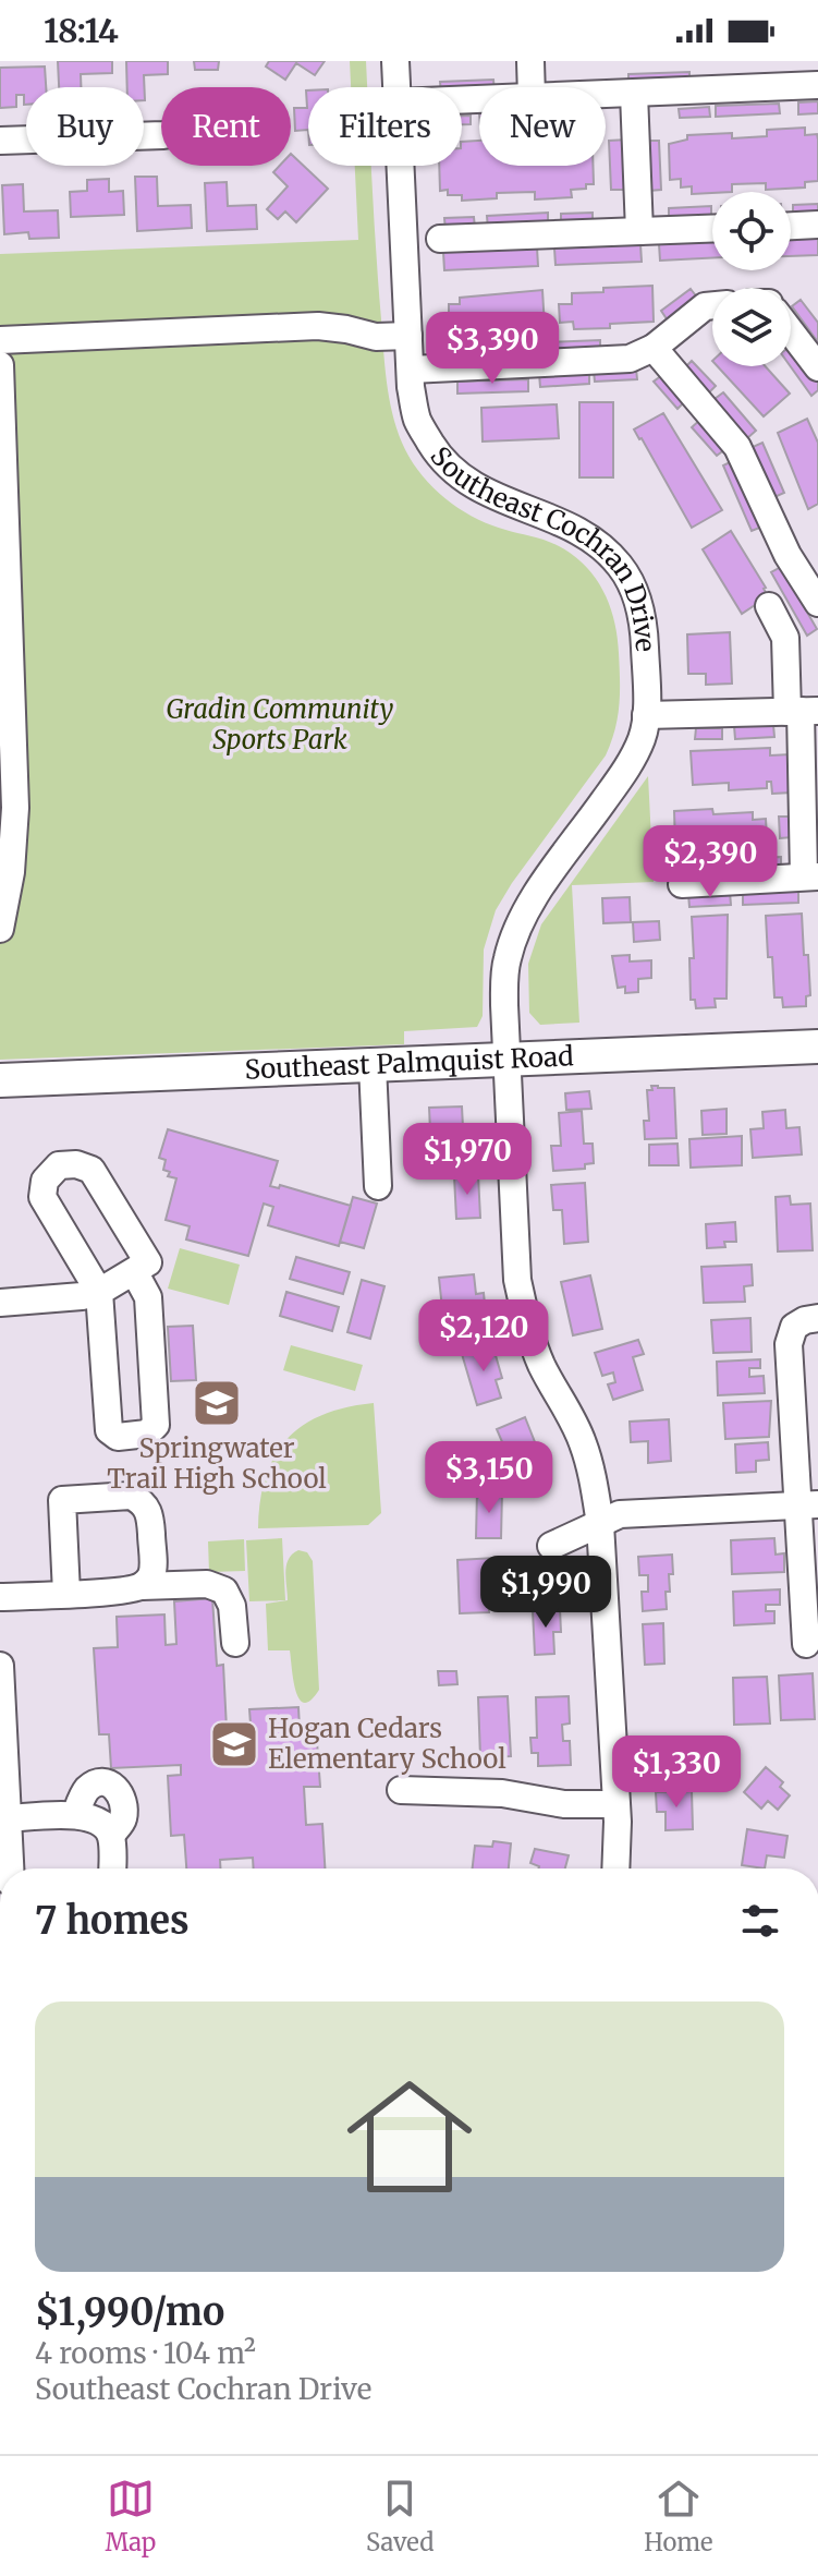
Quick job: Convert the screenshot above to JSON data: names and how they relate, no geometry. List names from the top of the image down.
{
  "streets": {
    "main road": ["Southeast Palmquist Road"],
    "street": ["Southeast Cochran Drive"]
  },
  "crossings": [
    ["Southeast Cochran Drive", "Southeast Palmquist Road"]
  ],
  "parks": ["Gradin Community Sports Park"],
  "places": {
    "school or university": ["Springwater Trail High School", "Hogan Cedars Elementary School"]
  },
  "page": {
    "status": "18:14",
    "chip": [
      "Buy",
      "Rent",
      "Filters",
      "New"
    ],
    "price": [
      "$3,390",
      "$2,390",
      "$1,970",
      "$2,120",
      "$3,150",
      "$1,990",
      "$1,330"
    ],
    "heading": "7 homes",
    "list": [
      {
        "name": "$1,990/mo",
        "note": "4 rooms · 104 m² · Southeast Cochran Drive"
      }
    ],
    "tabs": ["Map", "Saved", "Home"]
  }
}
